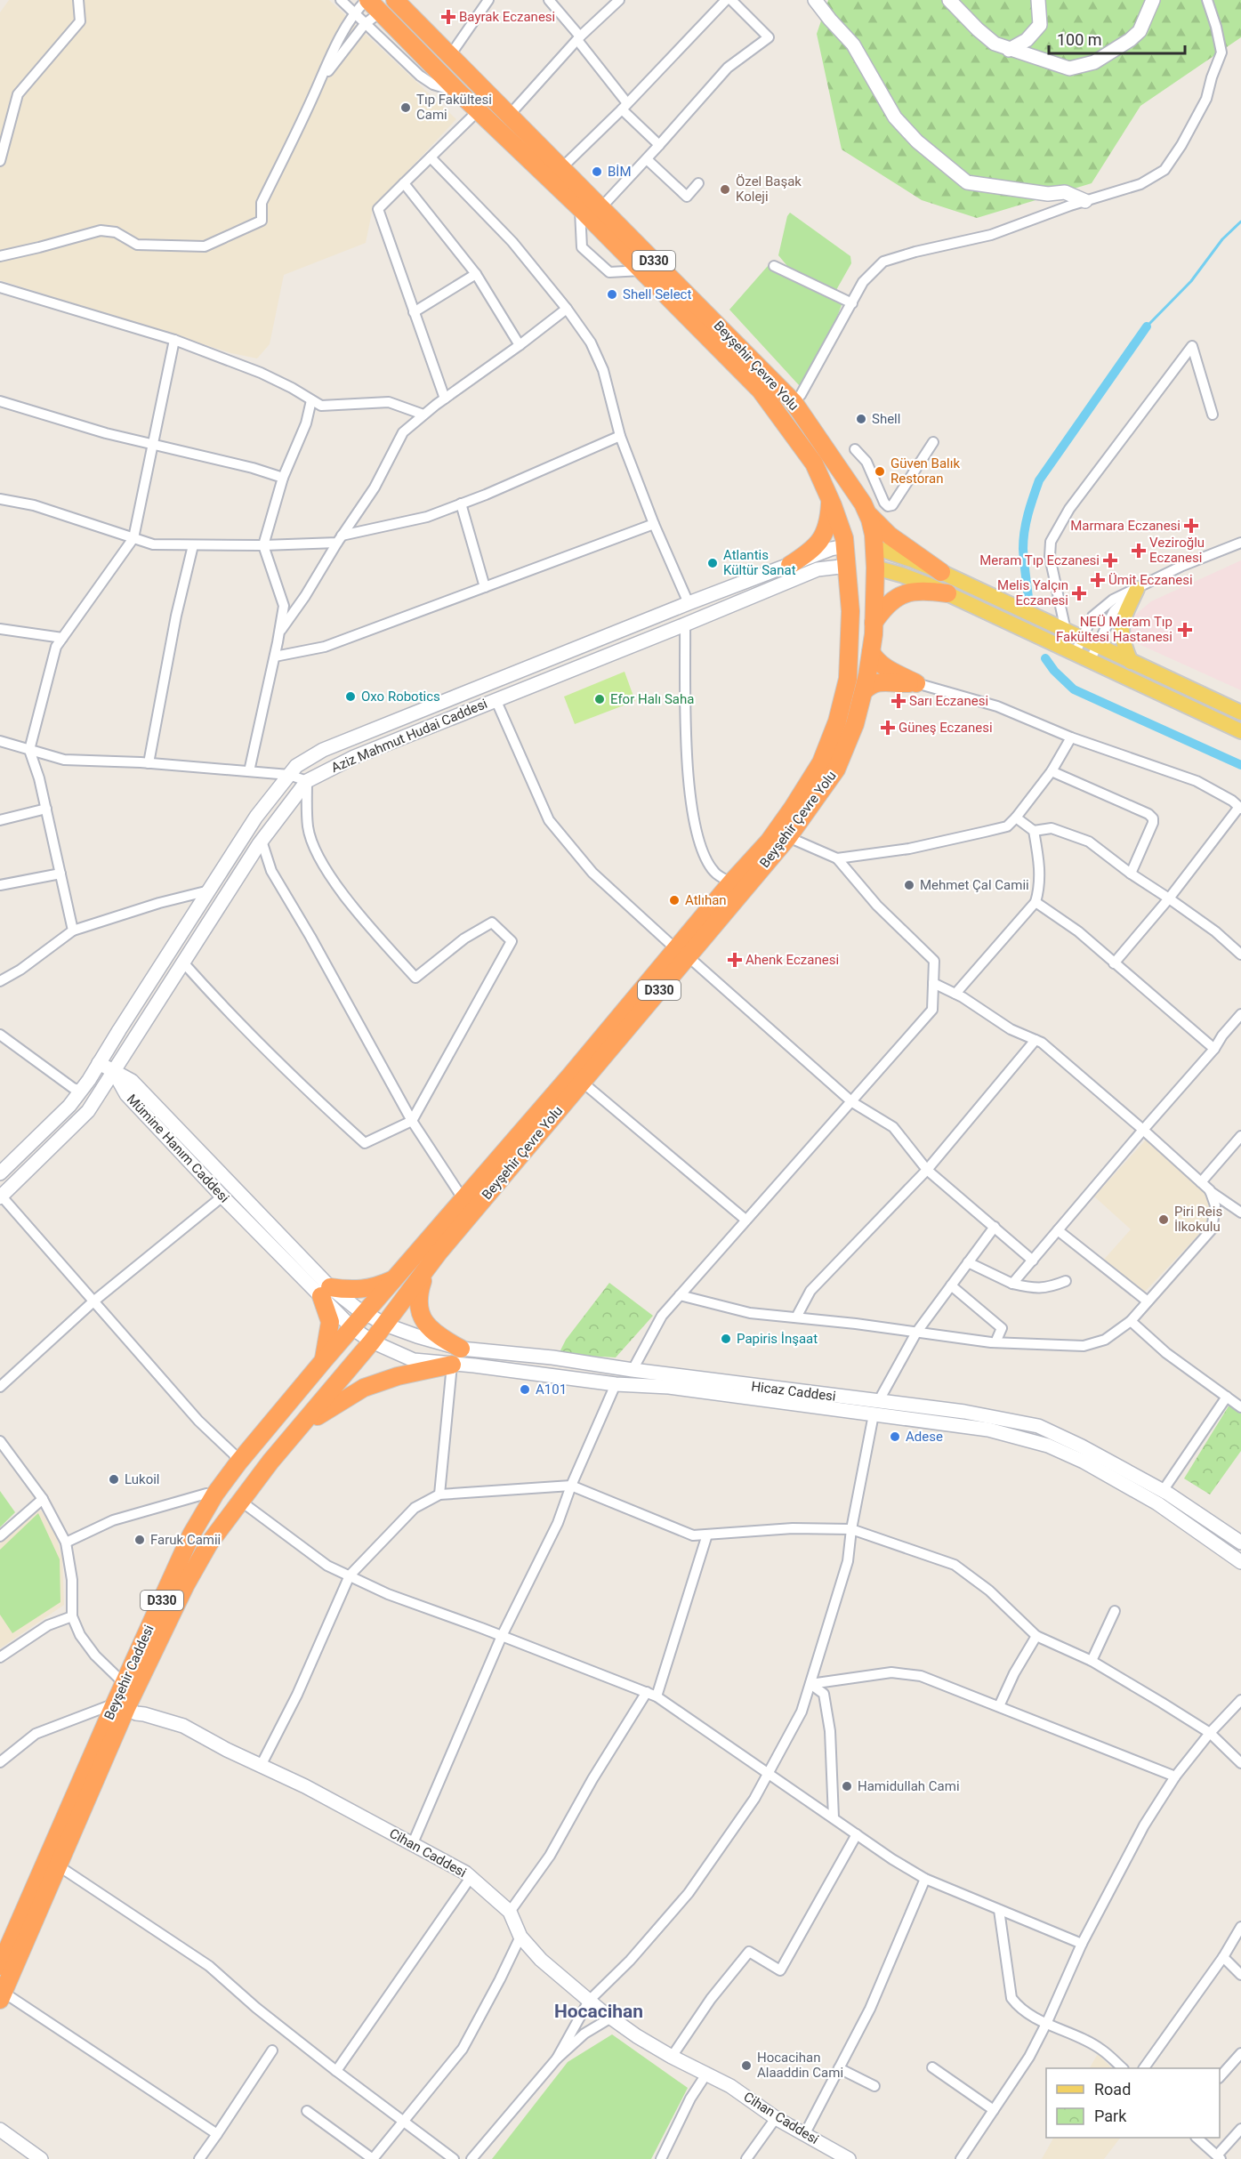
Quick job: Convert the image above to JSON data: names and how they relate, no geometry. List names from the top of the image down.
{
  "streets": {
    "highway": ["D330", "Beyşehir Çevre Yolu", "Beyşehir Caddesi"],
    "street": [
      "Aziz Mahmut Hudai Caddesi",
      "Mümine Hanım Caddesi",
      "Hicaz Caddesi",
      "Cihan Caddesi"
    ]
  },
  "crossings": [
    ["Beyşehir Çevre Yolu", "Aziz Mahmut Hudai Caddesi"],
    ["Beyşehir Çevre Yolu", "Hicaz Caddesi"],
    ["Beyşehir Çevre Yolu", "Beyşehir Caddesi"],
    ["Aziz Mahmut Hudai Caddesi", "Mümine Hanım Caddesi"],
    ["Mümine Hanım Caddesi", "Hicaz Caddesi"],
    ["Mümine Hanım Caddesi", "Beyşehir Caddesi"],
    ["Hicaz Caddesi", "Beyşehir Caddesi"],
    ["Beyşehir Caddesi", "Cihan Caddesi"]
  ],
  "districts": ["Hocacihan"],
  "places": {
    "health": [
      "Bayrak Eczanesi",
      "Marmara Eczanesi",
      "Veziroğlu Eczanesi",
      "Meram Tıp Eczanesi",
      "Ümit Eczanesi",
      "Melis Yalçın Eczanesi",
      "NEÜ Meram Tıp Fakültesi Hastanesi",
      "Sarı Eczanesi",
      "Güneş Eczanesi",
      "Ahenk Eczanesi"
    ],
    "other": [
      "Tıp Fakültesi Cami",
      "BİM",
      "Özel Başak Koleji",
      "Shell Select",
      "Shell",
      "Güven Balık Restoran",
      "Atlantis Kültür Sanat",
      "Oxo Robotics",
      "Efor Halı Saha",
      "Mehmet Çal Camii",
      "Atlıhan",
      "Piri Reis İlkokulu",
      "Papiris İnşaat",
      "A101",
      "Adese",
      "Lukoil",
      "Faruk Camii",
      "Hamidullah Cami",
      "Hocacihan Alaaddin Cami"
    ]
  },
  "legend": ["Road", "Park"],
  "scale_bar": "100 m"
}
